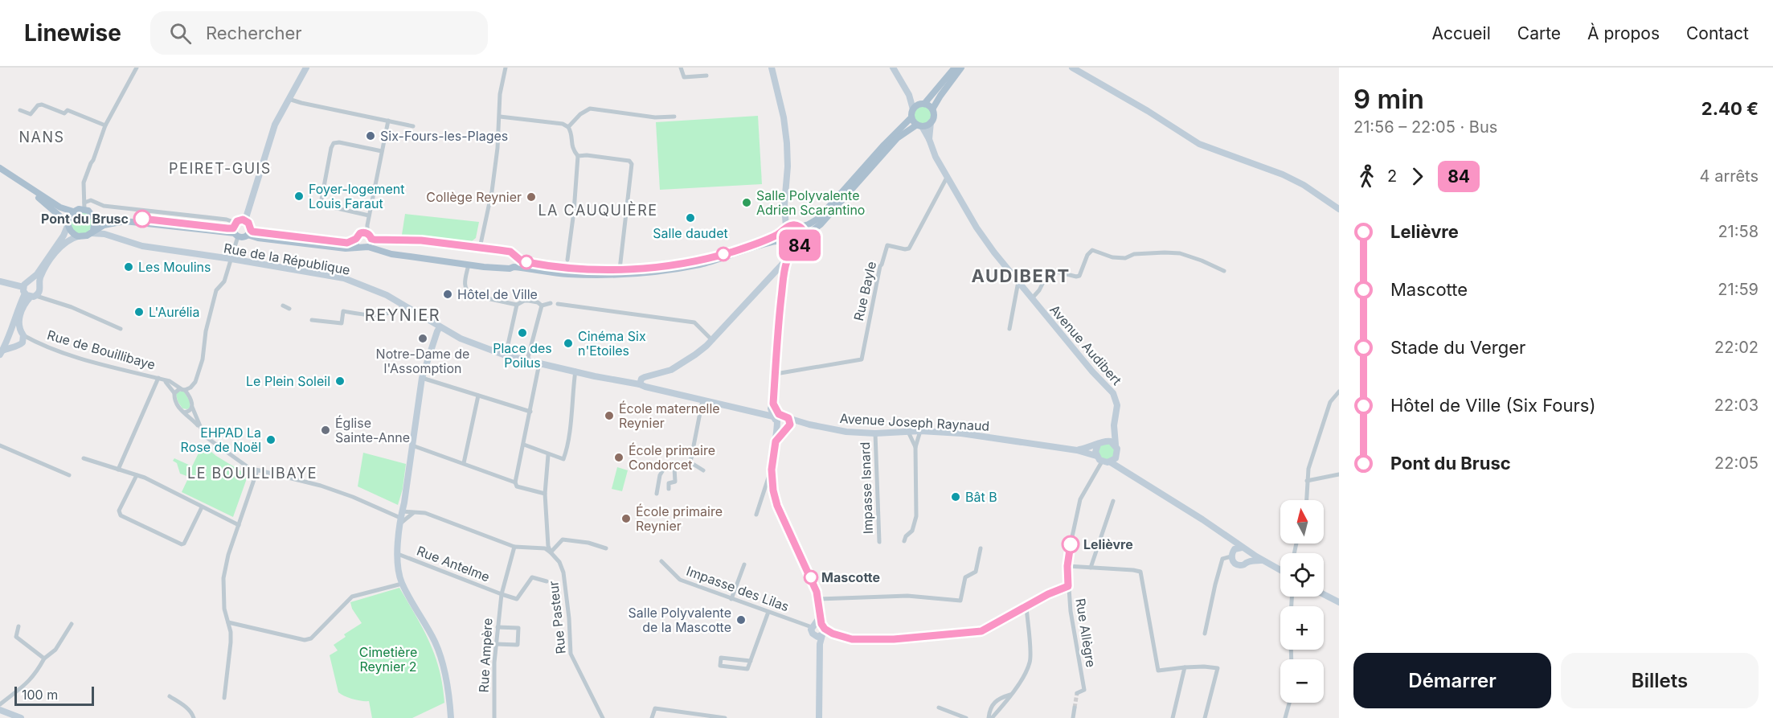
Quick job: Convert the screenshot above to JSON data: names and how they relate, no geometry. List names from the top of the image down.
{
  "streets": {
    "main road": ["Rue de la République", "Avenue Audibert", "Avenue Joseph Raynaud"],
    "street": [
      "Rue Bayle",
      "Rue de Bouillibaye",
      "Impasse Isnard",
      "Rue Antelme",
      "Impasse des Lilas",
      "Rue Pasteur",
      "Rue Allègre",
      "Rue Ampère"
    ]
  },
  "crossings": [
    ["Rue de la République", "Avenue Joseph Raynaud"],
    ["Rue Bayle", "Avenue Audibert"],
    ["Avenue Audibert", "Avenue Joseph Raynaud"],
    ["Avenue Audibert", "Rue Allègre"],
    ["Avenue Joseph Raynaud", "Impasse Isnard"],
    ["Avenue Joseph Raynaud", "Rue Allègre"],
    ["Rue Antelme", "Rue Ampère"]
  ],
  "districts": [
    "NANS",
    "PEIRET-GUIS",
    "LA CAUQUIÈRE",
    "AUDIBERT",
    "REYNIER",
    "LE BOUILLIBAYE"
  ],
  "parks": ["Cimetière Reynier 2"],
  "places": [
    "Six-Fours-les-Plages",
    "Foyer-logement Louis Faraut",
    "Collège Reynier",
    "Salle Polyvalente Adrien Scarantino",
    "Salle daudet",
    "Pont du Brusc",
    "Les Moulins",
    "Hôtel de Ville",
    "L'Aurélia",
    "Place des Poilus",
    "Notre-Dame de l'Assomption",
    "Cinéma Six n'Etoiles",
    "Le Plein Soleil",
    "École maternelle Reynier",
    "Église Sainte-Anne",
    "EHPAD La Rose de Noël",
    "École primaire Condorcet",
    "Bât B",
    "École primaire Reynier",
    "Lelièvre",
    "Mascotte",
    "Salle Polyvalente de la Mascotte"
  ],
  "lines": ["bus line 84"],
  "scale_bar": "100 m",
  "north": "top",
  "page": {
    "header": "Linewise",
    "search": "Rechercher",
    "nav": [
      "Accueil",
      "Carte",
      "À propos",
      "Contact"
    ],
    "on_map": "84",
    "heading": ["9 min", "21:56 – 22:05 · Bus", "2.40 €"],
    "legs": ["2", "84", "4 arrêts"],
    "list": [
      {
        "name": "Lelièvre",
        "value": "21:58"
      },
      {
        "name": "Mascotte",
        "value": "21:59"
      },
      {
        "name": "Stade du Verger",
        "value": "22:02"
      },
      {
        "name": "Hôtel de Ville (Six Fours)",
        "value": "22:03"
      },
      {
        "name": "Pont du Brusc",
        "value": "22:05"
      }
    ],
    "map_buttons": ["+", "−"],
    "buttons": ["Démarrer", "Billets"],
    "scale": "100 m"
  }
}
